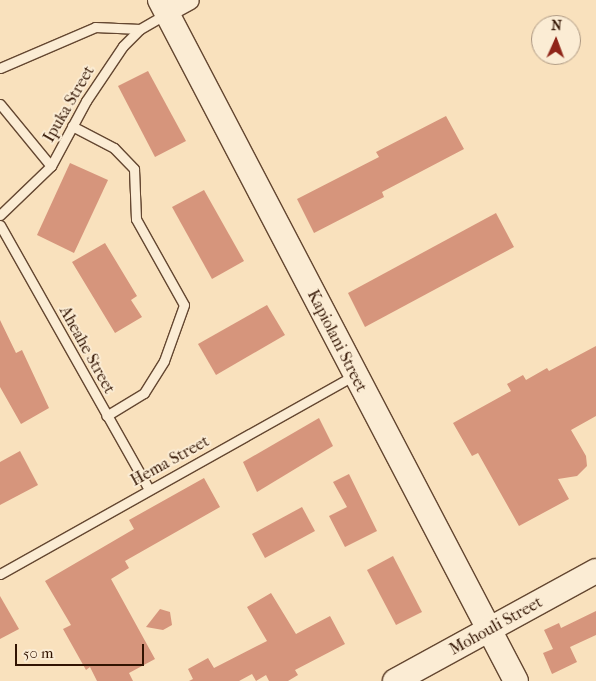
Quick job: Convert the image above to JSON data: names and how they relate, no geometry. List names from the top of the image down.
{
  "streets": {
    "street": ["Kapiolani Street", "Mohouli Street"],
    "lane": ["Ipuka Street", "Aheahe Street", "Hema Street"]
  },
  "crossings": [
    ["Ipuka Street", "Kapiolani Street"],
    ["Kapiolani Street", "Hema Street"],
    ["Kapiolani Street", "Mohouli Street"],
    ["Aheahe Street", "Hema Street"]
  ],
  "scale_bar": "50 m",
  "north": "top"
}
